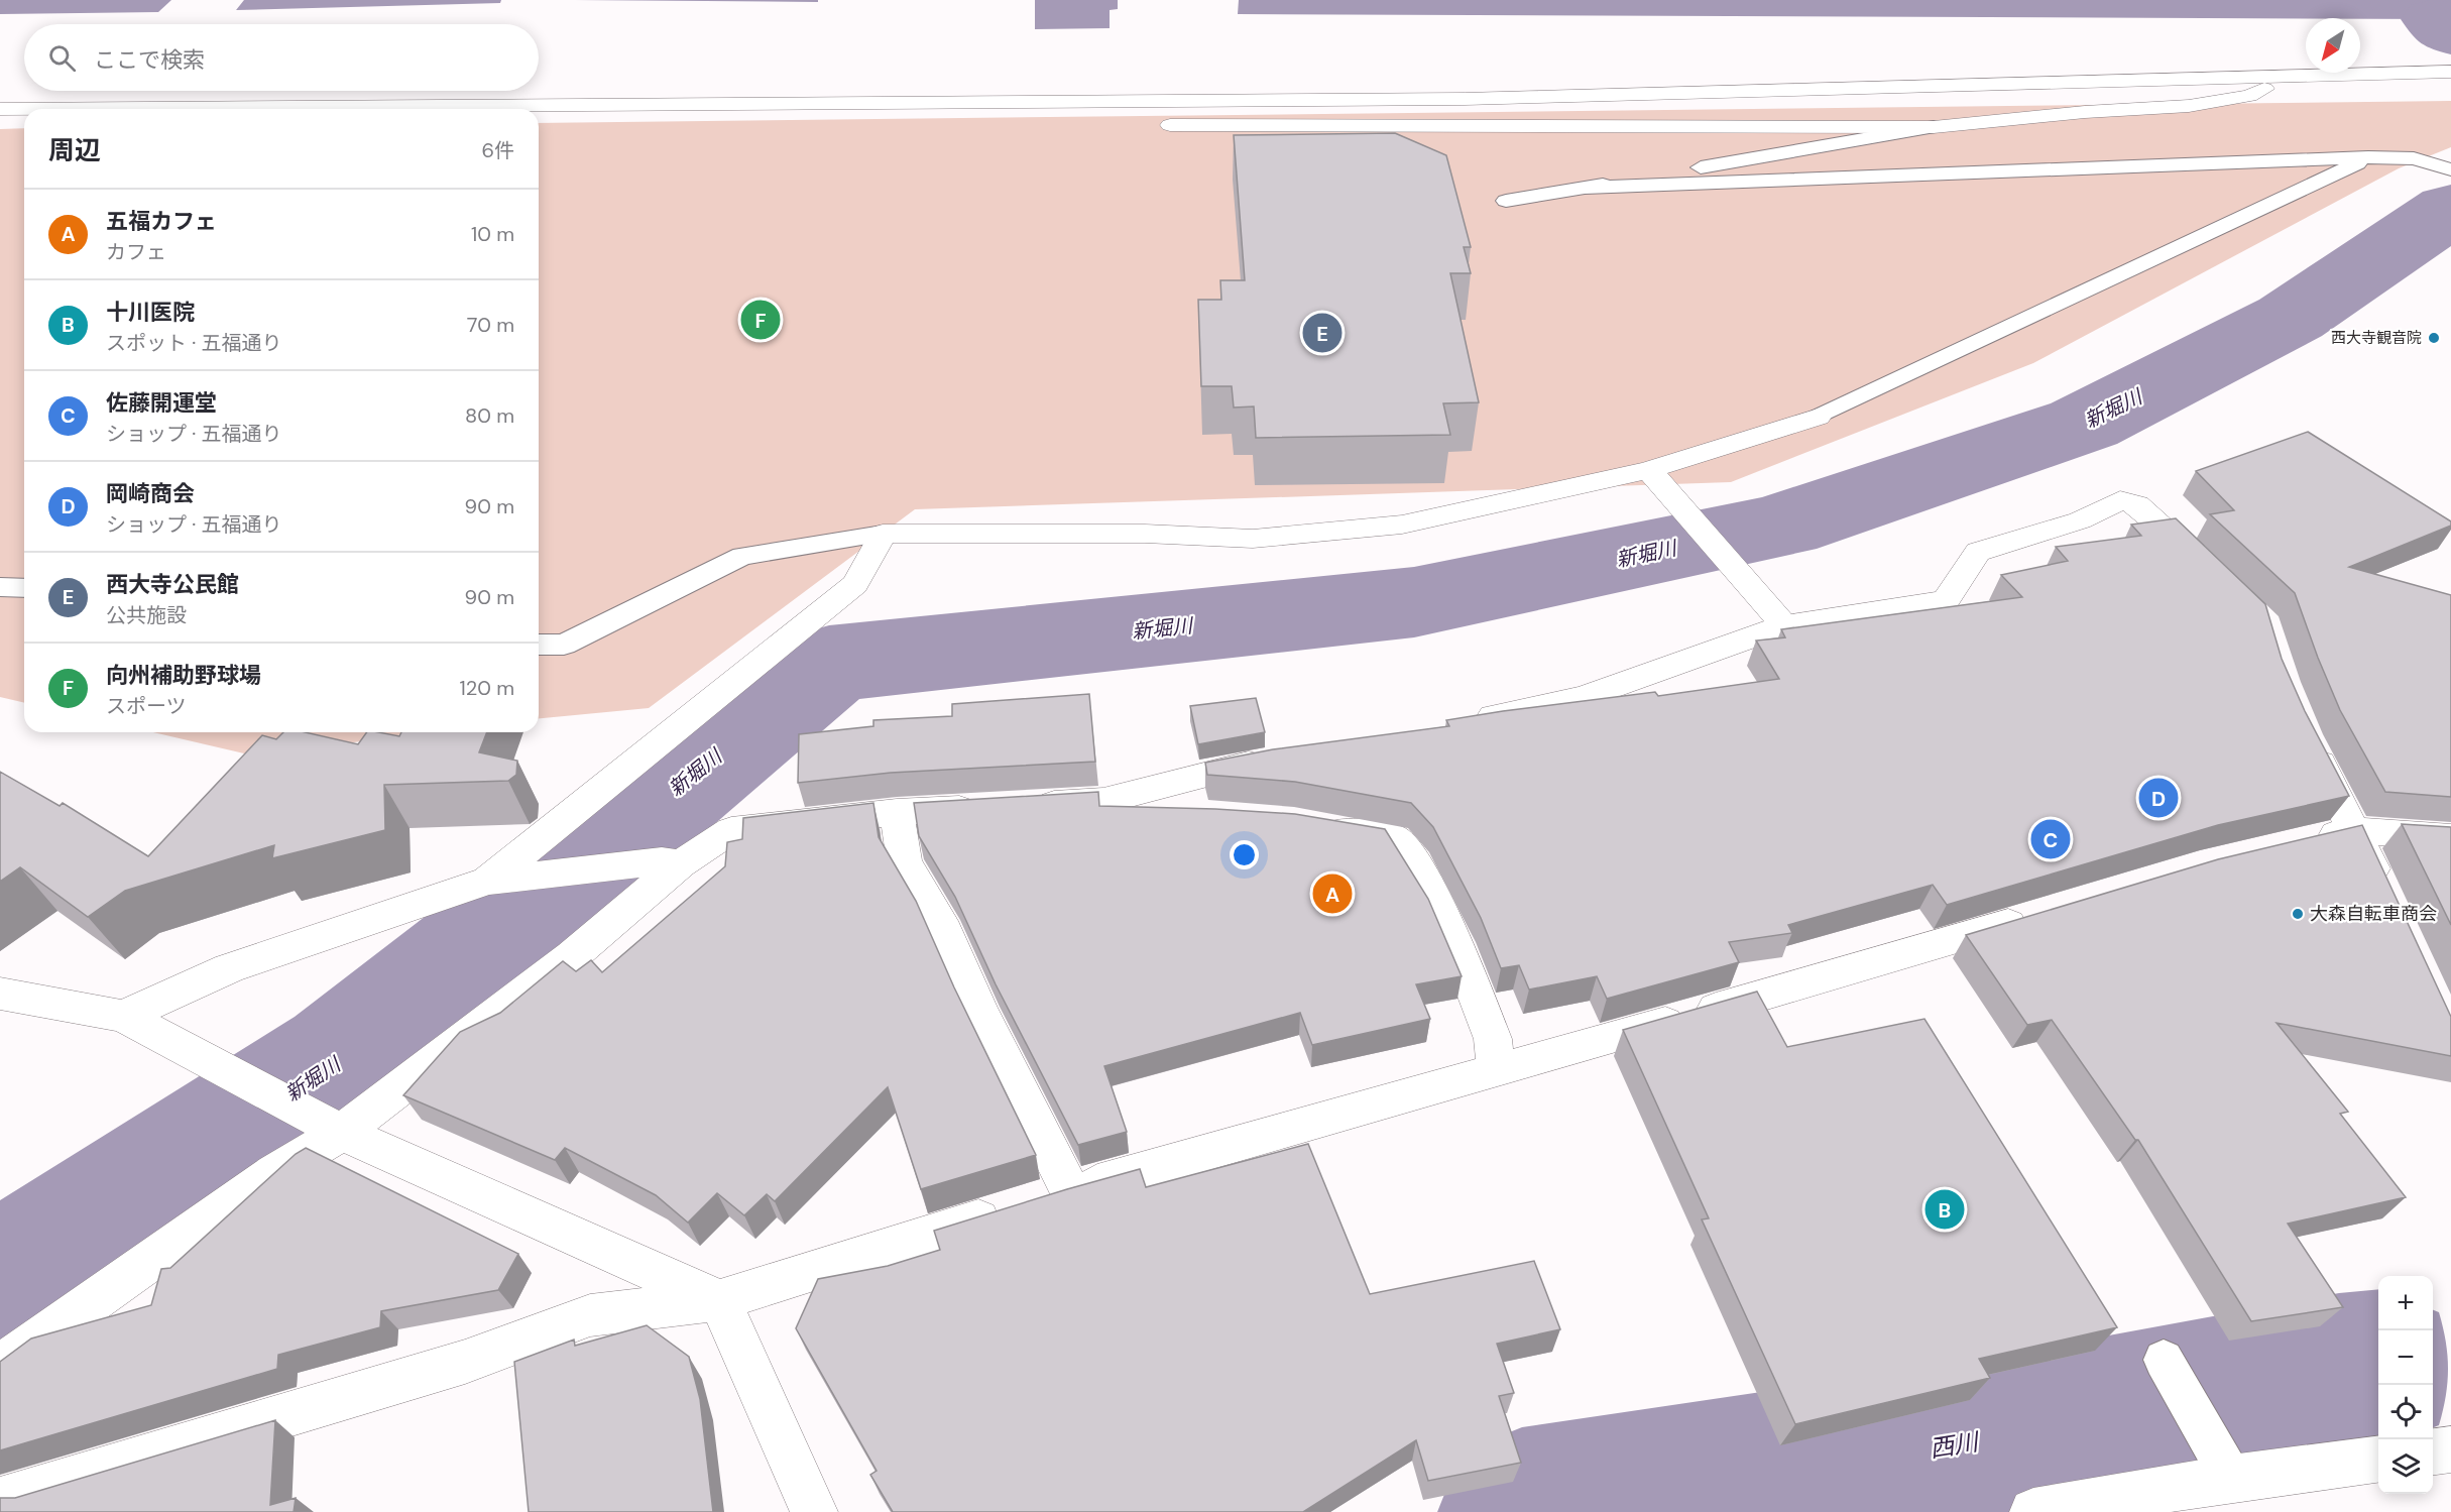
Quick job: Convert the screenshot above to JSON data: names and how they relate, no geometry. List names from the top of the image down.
{
  "water": ["新堀川", "西川"],
  "places": ["西大寺観音院", "大森自転車商会"],
  "north": "bottom left",
  "page": {
    "search": "ここで検索",
    "heading": ["周辺", "6件"],
    "list": [
      {
        "mark": "A",
        "name": "五福カフェ",
        "note": "カフェ",
        "value": "10 m"
      },
      {
        "mark": "B",
        "name": "十川医院",
        "note": "スポット · 五福通り",
        "value": "70 m"
      },
      {
        "mark": "C",
        "name": "佐藤開運堂",
        "note": "ショップ · 五福通り",
        "value": "80 m"
      },
      {
        "mark": "D",
        "name": "岡崎商会",
        "note": "ショップ · 五福通り",
        "value": "90 m"
      },
      {
        "mark": "E",
        "name": "西大寺公民館",
        "note": "公共施設",
        "value": "90 m"
      },
      {
        "mark": "F",
        "name": "向州補助野球場",
        "note": "スポーツ",
        "value": "120 m"
      }
    ],
    "pins": [
      "F",
      "E",
      "D",
      "C",
      "A",
      "B"
    ],
    "map_buttons": ["+", "−"]
  }
}
